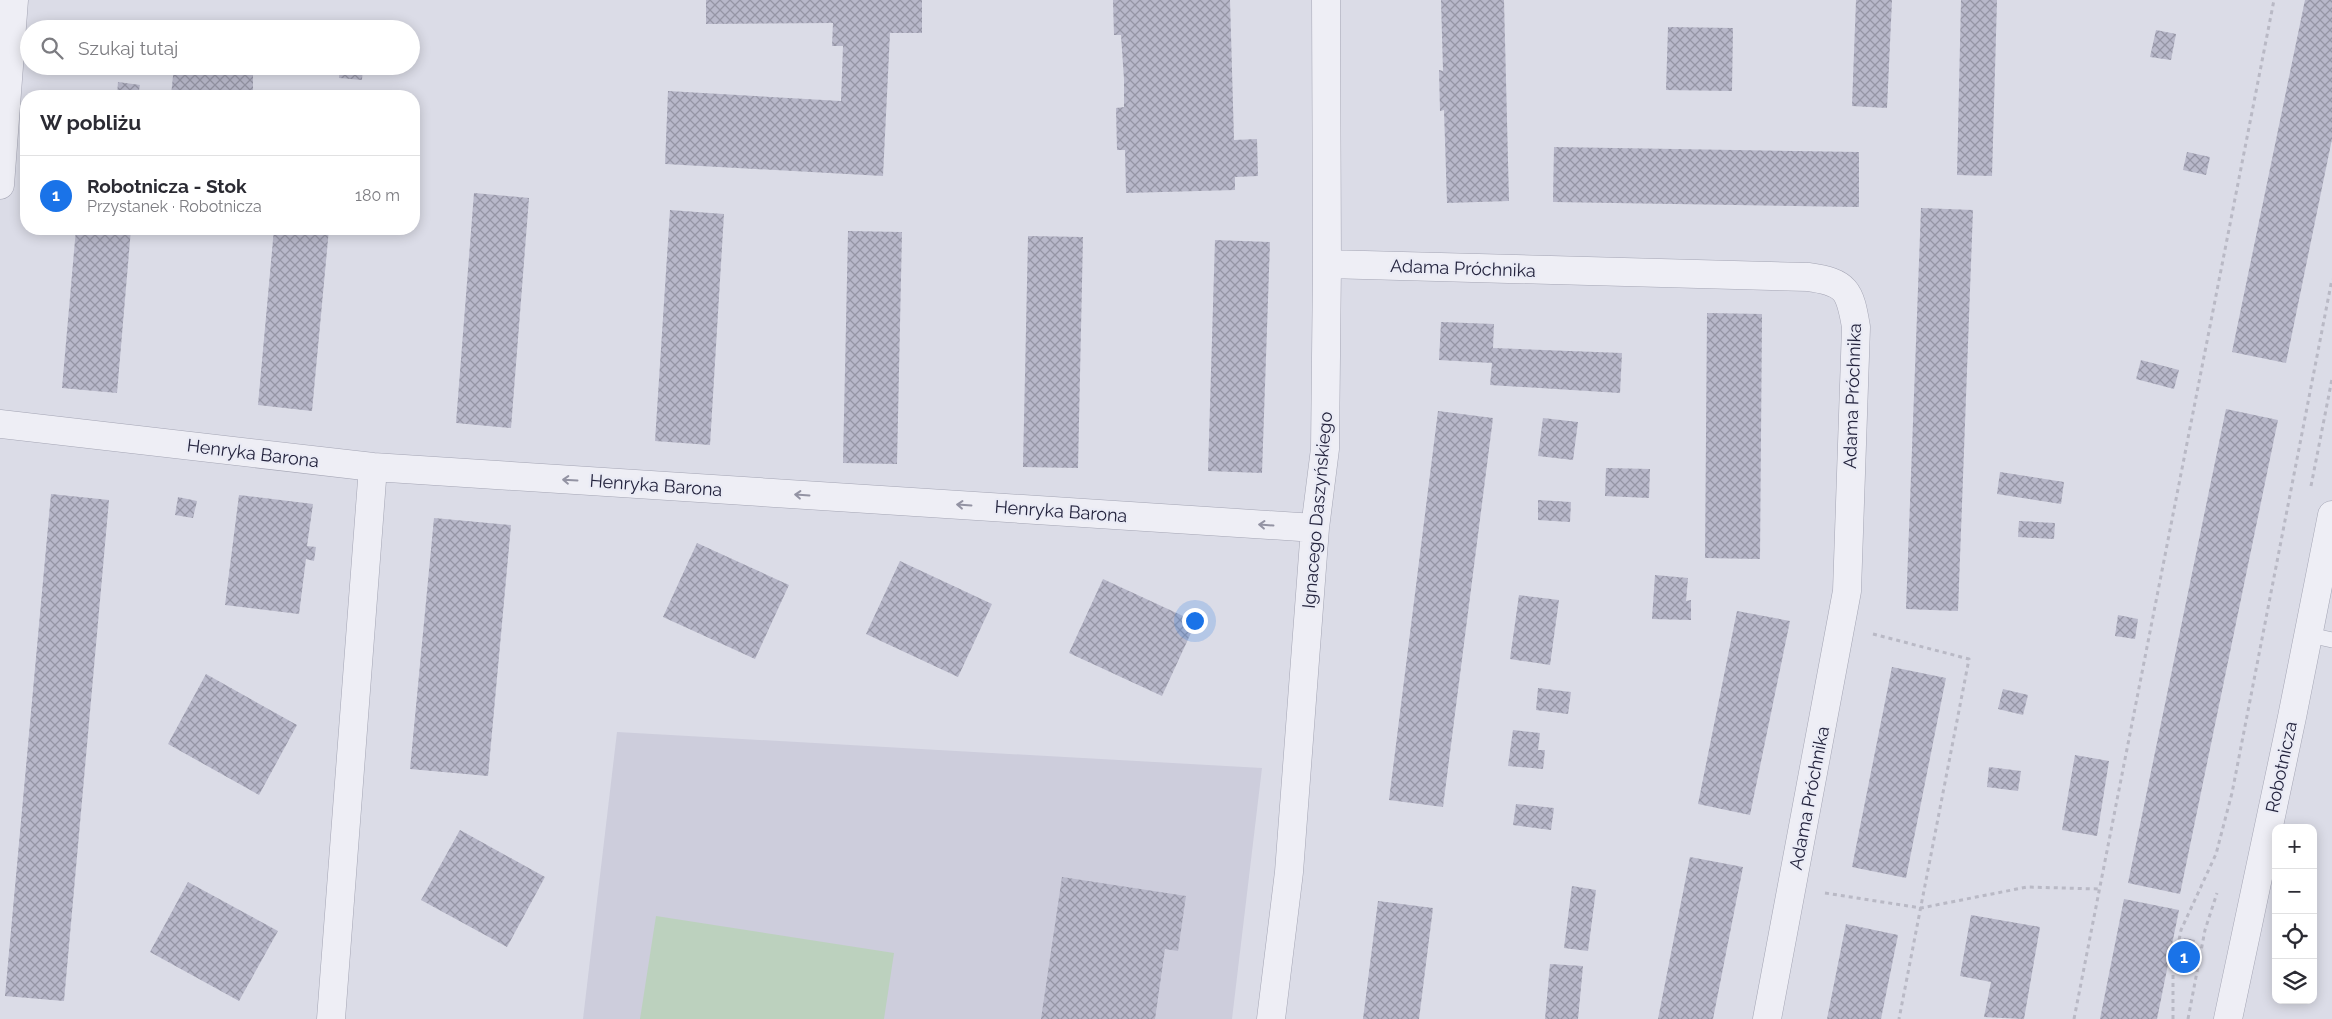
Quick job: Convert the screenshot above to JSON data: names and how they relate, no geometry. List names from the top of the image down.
{
  "streets": {
    "street": [
      "Adama Próchnika",
      "Henryka Barona",
      "Ignacego Daszyńskiego",
      "Robotnicza"
    ]
  },
  "crossings": [
    ["Adama Próchnika", "Ignacego Daszyńskiego"],
    ["Henryka Barona", "Ignacego Daszyńskiego"]
  ],
  "one_way": ["Henryka Barona"],
  "page": {
    "search": "Szukaj tutaj",
    "heading": "W pobliżu",
    "list": [
      {
        "mark": "1",
        "name": "Robotnicza - Stok",
        "note": "Przystanek · Robotnicza",
        "value": "180 m"
      }
    ],
    "map_buttons": ["+", "−"],
    "pins": "1"
  }
}
